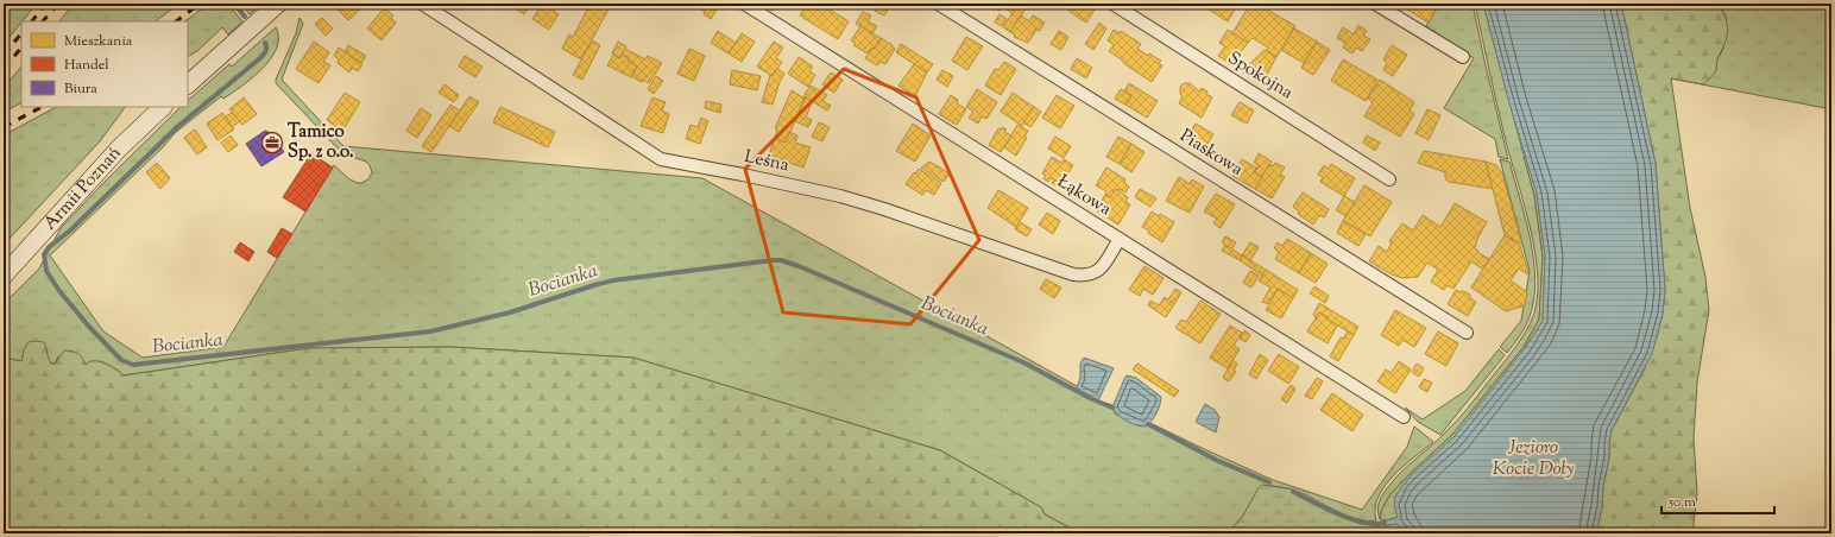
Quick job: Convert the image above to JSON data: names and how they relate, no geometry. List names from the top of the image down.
{
  "streets": {
    "main road": ["Armii Poznań"],
    "street": [
      "Spokojna",
      "Piaskowa",
      "Leśna",
      "Łąkowa"
    ]
  },
  "crossings": [
    ["Leśna", "Łąkowa"]
  ],
  "water": ["Bocianka", "Jezioro Kocie Doły"],
  "places": {
    "office": ["Tamico Sp. z o.o."]
  },
  "legend": ["Mieszkania", "Handel", "Biura"],
  "scale_bar": "50 m"
}
